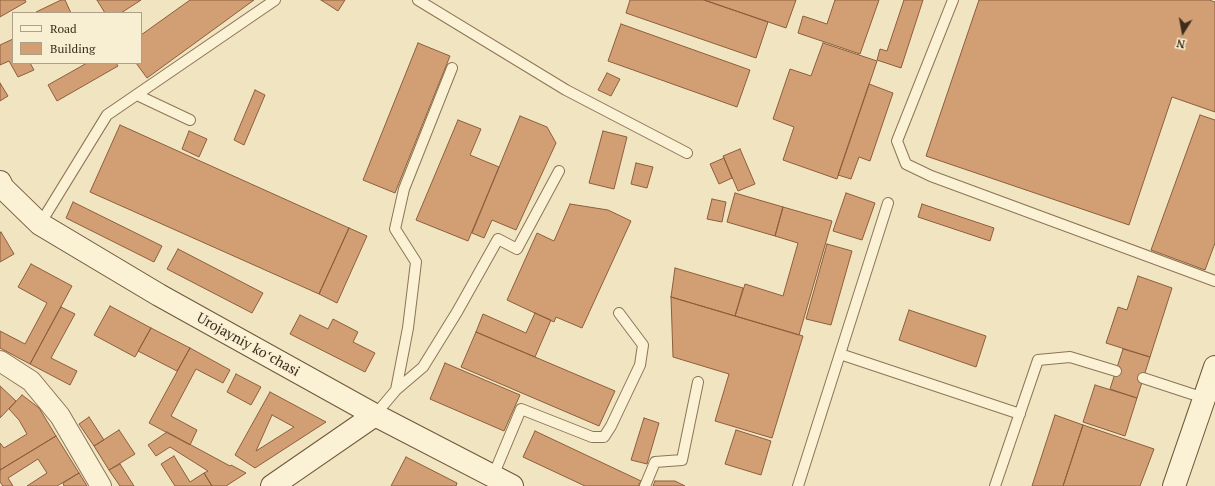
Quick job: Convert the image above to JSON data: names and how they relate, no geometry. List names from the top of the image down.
{
  "streets": {
    "main road": ["Urоjayniy koʻchasi"]
  },
  "legend": ["Road", "Building"],
  "north": "bottom"
}
